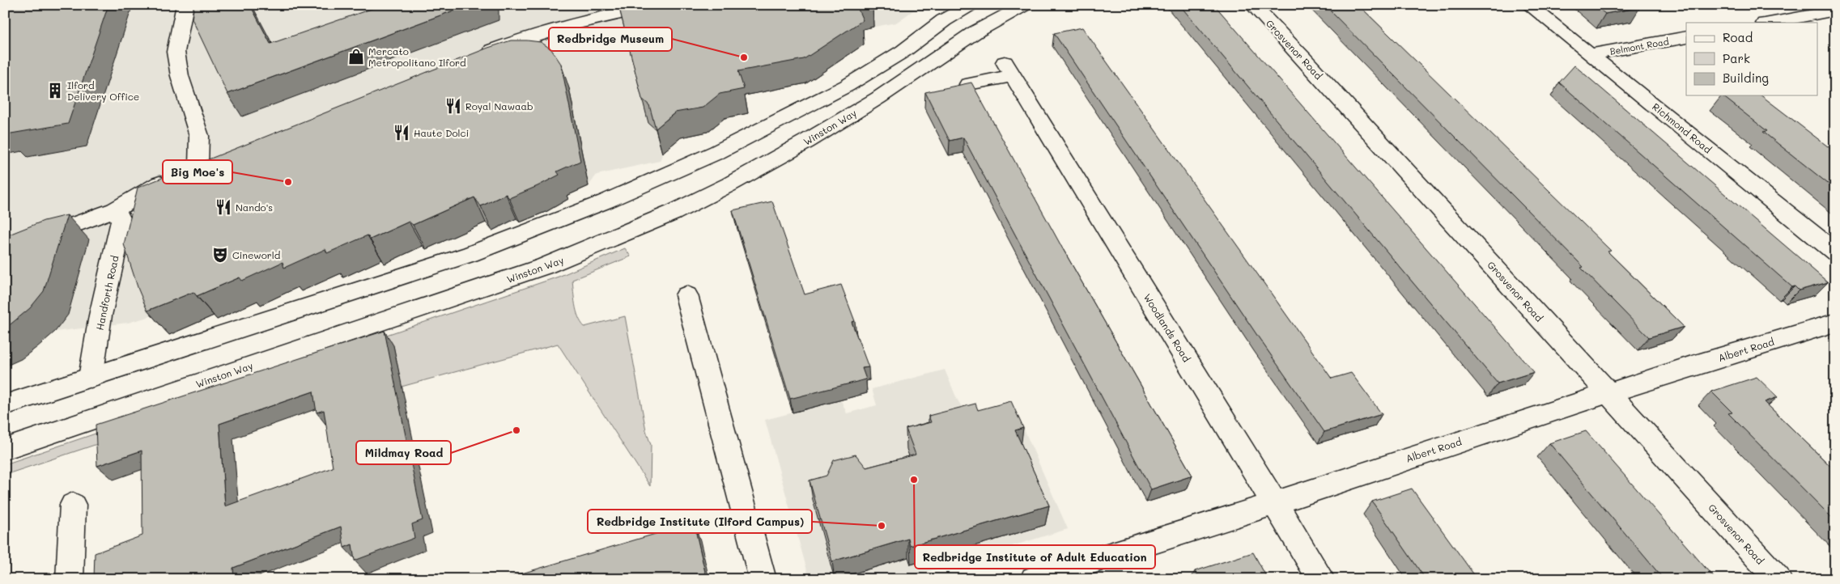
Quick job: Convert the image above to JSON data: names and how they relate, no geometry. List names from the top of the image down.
{
  "streets": {
    "street": [
      "Belmont Road",
      "Grosvenor Road",
      "Winston Way",
      "Richmond Road",
      "Handforth Road",
      "Woodlands Road",
      "Albert Road"
    ]
  },
  "crossings": [
    ["Belmont Road", "Richmond Road"],
    ["Grosvenor Road", "Albert Road"],
    ["Woodlands Road", "Albert Road"]
  ],
  "places": {
    "shop": ["Mercato Metropolitano Ilford"],
    "other": [
      "Redbridge Museum",
      "Big Moe's",
      "Mildmay Road",
      "Redbridge Institute of Adult Education",
      "Redbridge Institute (Ilford Campus)"
    ],
    "building": ["Ilford Delivery Office"],
    "restaurant": ["Royal Nawaab", "Haute Dolci", "Nando's"],
    "theatre": ["Cineworld"]
  },
  "legend": ["Road", "Park", "Building"]
}
